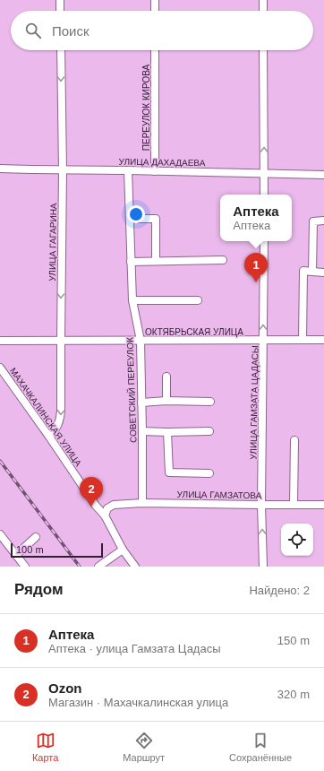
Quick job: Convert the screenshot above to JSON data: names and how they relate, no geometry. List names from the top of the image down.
{
  "streets": {
    "street": [
      "ПЕРЕУЛОК КИРОВА",
      "УЛИЦА ДАХАДАЕВА",
      "УЛИЦА ГАГАРИНА",
      "ОКТЯБРЬСКАЯ УЛИЦА",
      "СОВЕТСКИЙ ПЕРЕУЛОК",
      "УЛИЦА ГАМЗАТА ЦАДАСЫ",
      "МАХАЧКАЛИНСКАЯ УЛИЦА",
      "УЛИЦА ГАМЗАТОВА"
    ]
  },
  "crossings": [
    ["ПЕРЕУЛОК КИРОВА", "УЛИЦА ДАХАДАЕВА"],
    ["УЛИЦА ДАХАДАЕВА", "УЛИЦА ГАГАРИНА"],
    ["УЛИЦА ДАХАДАЕВА", "СОВЕТСКИЙ ПЕРЕУЛОК"],
    ["УЛИЦА ГАГАРИНА", "ОКТЯБРЬСКАЯ УЛИЦА"],
    ["УЛИЦА ГАГАРИНА", "МАХАЧКАЛИНСКАЯ УЛИЦА"],
    ["ОКТЯБРЬСКАЯ УЛИЦА", "СОВЕТСКИЙ ПЕРЕУЛОК"],
    ["ОКТЯБРЬСКАЯ УЛИЦА", "УЛИЦА ГАМЗАТА ЦАДАСЫ"],
    ["СОВЕТСКИЙ ПЕРЕУЛОК", "УЛИЦА ГАМЗАТОВА"],
    ["УЛИЦА ГАМЗАТА ЦАДАСЫ", "УЛИЦА ГАМЗАТОВА"],
    ["МАХАЧКАЛИНСКАЯ УЛИЦА", "УЛИЦА ГАМЗАТОВА"]
  ],
  "one_way": ["УЛИЦА ГАГАРИНА", "УЛИЦА ГАМЗАТА ЦАДАСЫ"],
  "scale_bar": "100 m",
  "page": {
    "search": "Поиск",
    "popup": ["Аптека", "Аптека"],
    "pins": ["1", "2"],
    "scale": "100 m",
    "heading": ["Рядом", "Найдено: 2"],
    "list": [
      {
        "mark": "1",
        "name": "Аптека",
        "note": "Аптека · улица Гамзата Цадасы",
        "value": "150 m"
      },
      {
        "mark": "2",
        "name": "Ozon",
        "note": "Магазин · Махачкалинская улица",
        "value": "320 m"
      }
    ],
    "nav": ["Карта", "Маршрут", "Сохранённые"]
  }
}
